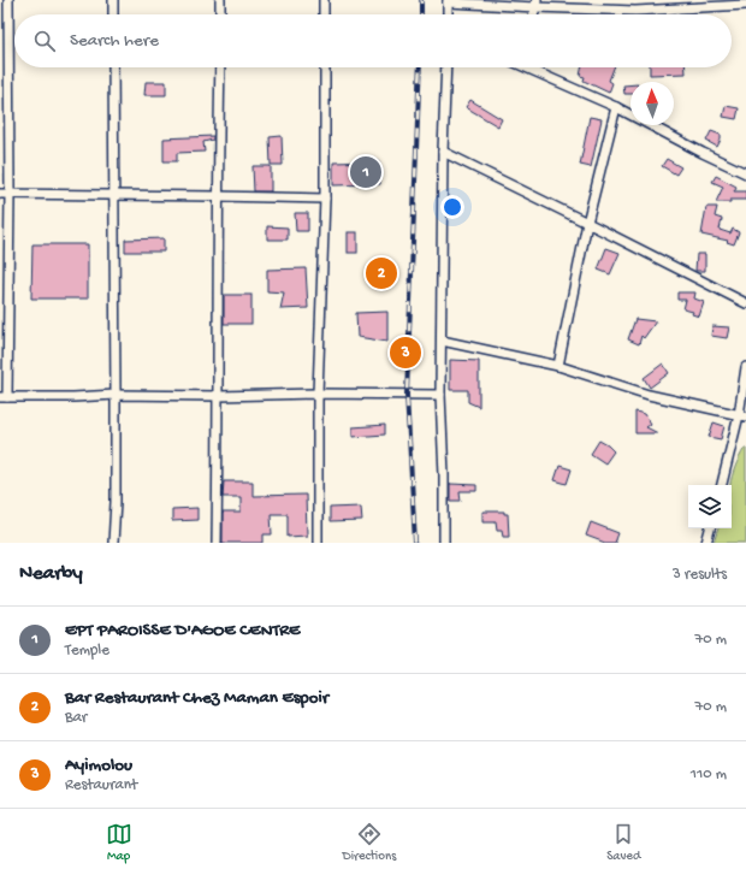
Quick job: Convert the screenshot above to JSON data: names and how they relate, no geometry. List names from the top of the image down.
{
  "north": "top",
  "page": {
    "search": "Search here",
    "pins": ["1", "2", "3"],
    "heading": ["Nearby", "3 results"],
    "list": [
      {
        "mark": "1",
        "name": "EPT PAROISSE D'AGOE CENTRE",
        "note": "Temple",
        "value": "70 m"
      },
      {
        "mark": "2",
        "name": "Bar Restaurant Chez Maman Espoir",
        "note": "Bar",
        "value": "70 m"
      },
      {
        "mark": "3",
        "name": "Ayimolou",
        "note": "Restaurant",
        "value": "110 m"
      }
    ],
    "nav": ["Map", "Directions", "Saved"]
  }
}
